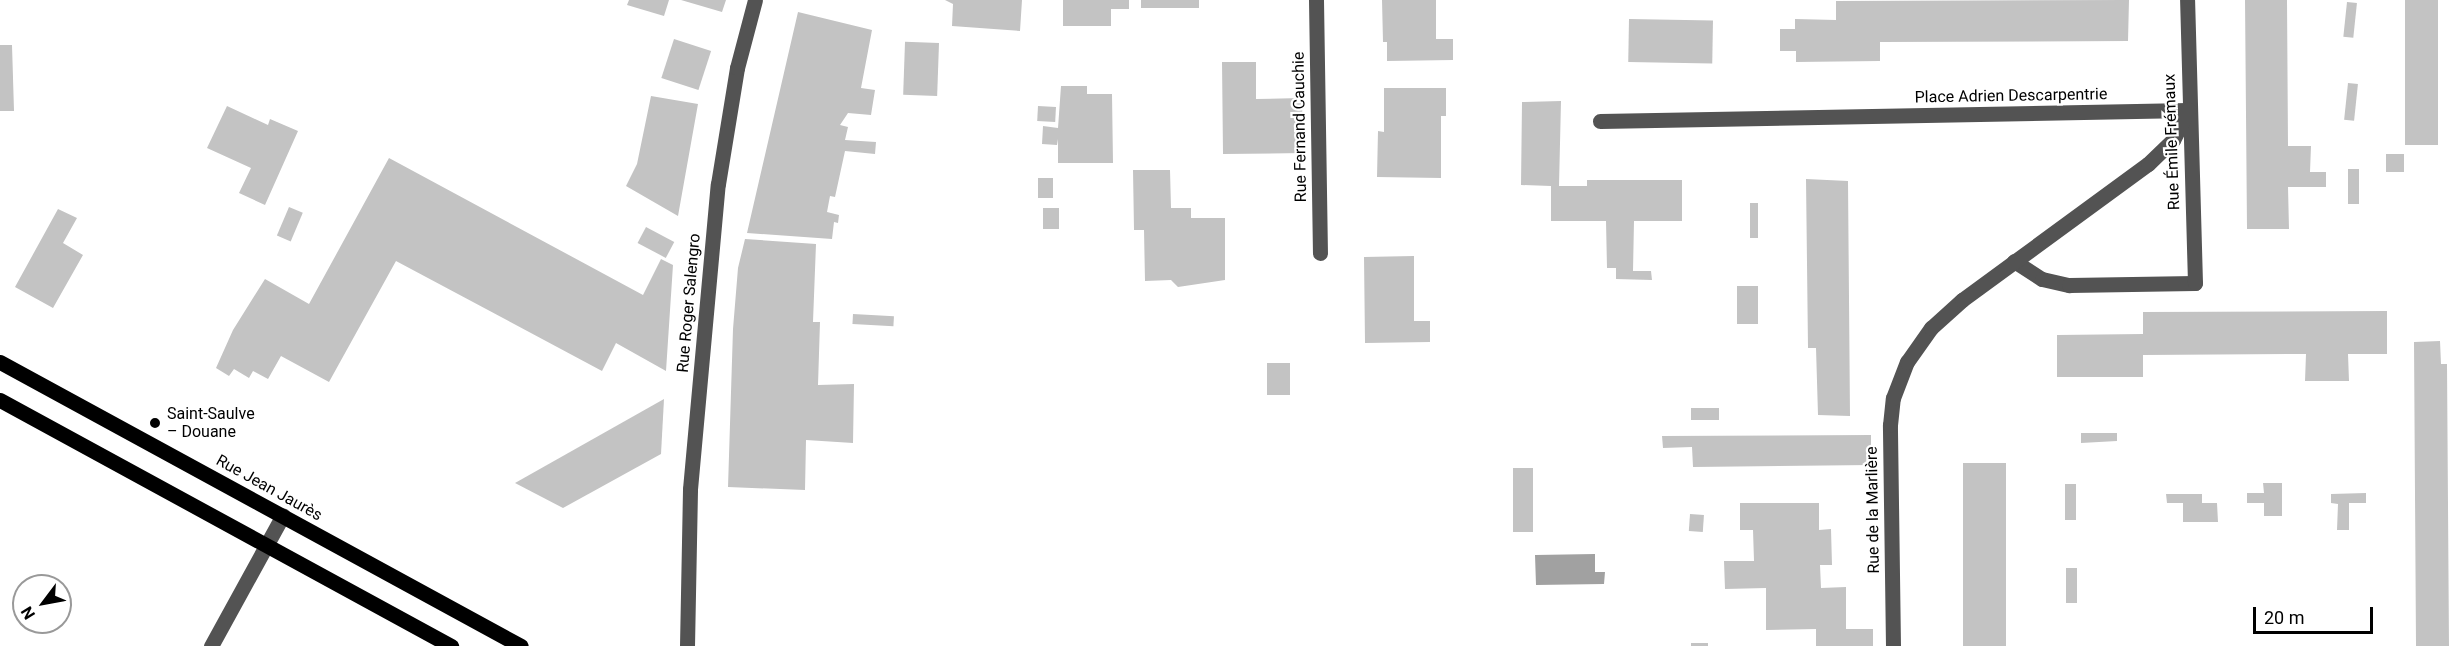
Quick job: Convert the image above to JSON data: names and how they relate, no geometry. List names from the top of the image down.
{
  "streets": {
    "main road": ["Rue Jean Jaurès"],
    "street": [
      "Place Adrien Descarpentrie",
      "Rue Fernand Cauchie",
      "Rue Émile Frémaux",
      "Rue Roger Salengro",
      "Rue de la Marlière"
    ]
  },
  "crossings": [
    ["Place Adrien Descarpentrie", "Rue Émile Frémaux"],
    ["Rue Émile Frémaux", "Rue de la Marlière"]
  ],
  "places": ["Saint-Saulve – Douane"],
  "scale_bar": "20 m",
  "north": "bottom left"
}
